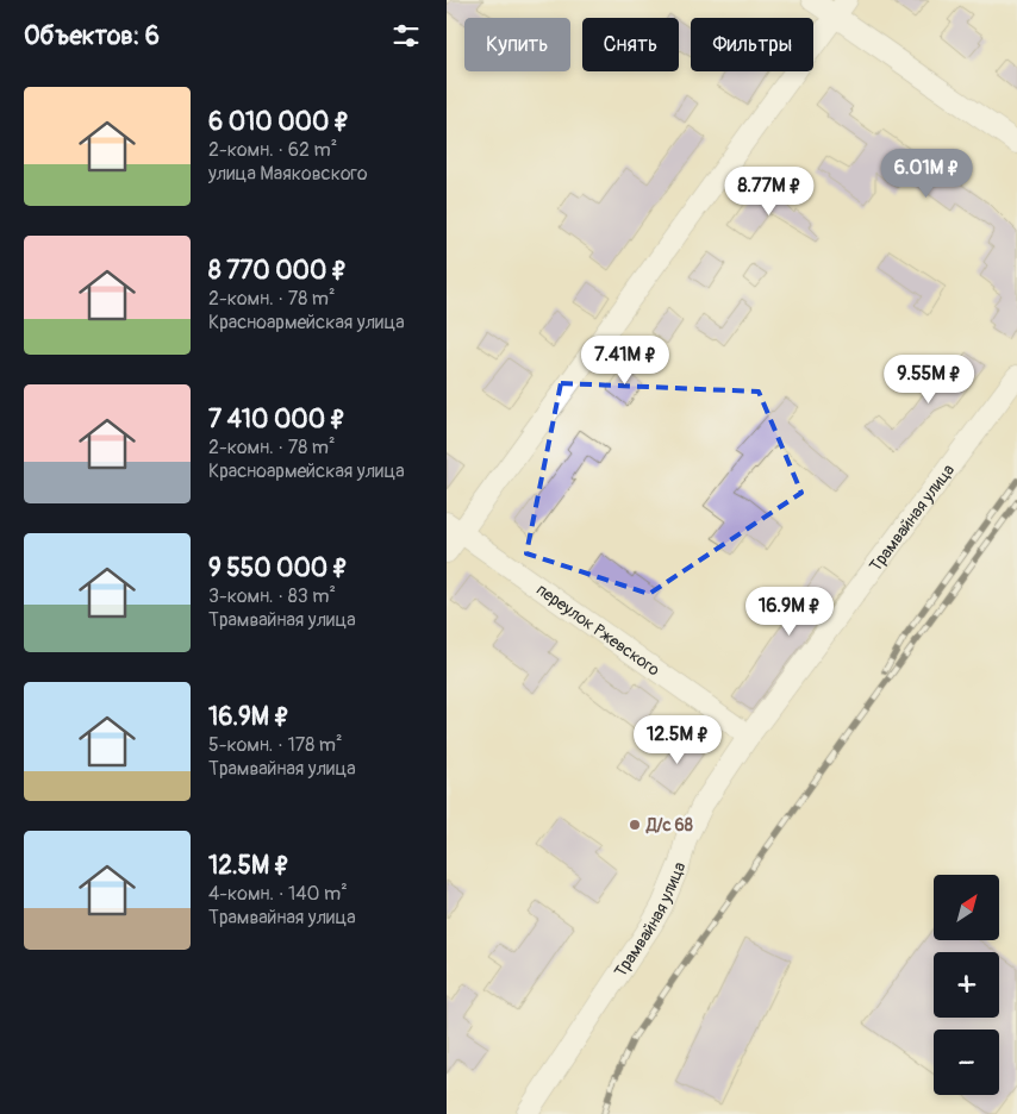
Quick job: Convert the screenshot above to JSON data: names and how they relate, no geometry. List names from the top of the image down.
{
  "streets": {
    "street": ["Трамвайная улица", "переулок Ржевского"]
  },
  "crossings": [
    ["Трамвайная улица", "переулок Ржевского"]
  ],
  "places": ["Д/с 68"],
  "north": "top right",
  "page": {
    "heading": "Объектов: 6",
    "chip": ["Купить", "Снять", "Фильтры"],
    "list": [
      {
        "name": "6 010 000 ₽",
        "note": "2-комн. · 62 m² · улица Маяковского"
      },
      {
        "name": "8 770 000 ₽",
        "note": "2-комн. · 78 m² · Красноармейская улица"
      },
      {
        "name": "7 410 000 ₽",
        "note": "2-комн. · 78 m² · Красноармейская улица"
      },
      {
        "name": "9 550 000 ₽",
        "note": "3-комн. · 83 m² · Трамвайная улица"
      },
      {
        "name": "16.9M ₽",
        "note": "5-комн. · 178 m² · Трамвайная улица"
      },
      {
        "name": "12.5M ₽",
        "note": "4-комн. · 140 m² · Трамвайная улица"
      }
    ],
    "price": [
      "6.01M ₽",
      "8.77M ₽",
      "7.41M ₽",
      "9.55M ₽",
      "16.9M ₽",
      "12.5M ₽"
    ],
    "map_buttons": ["+", "−"]
  }
}
